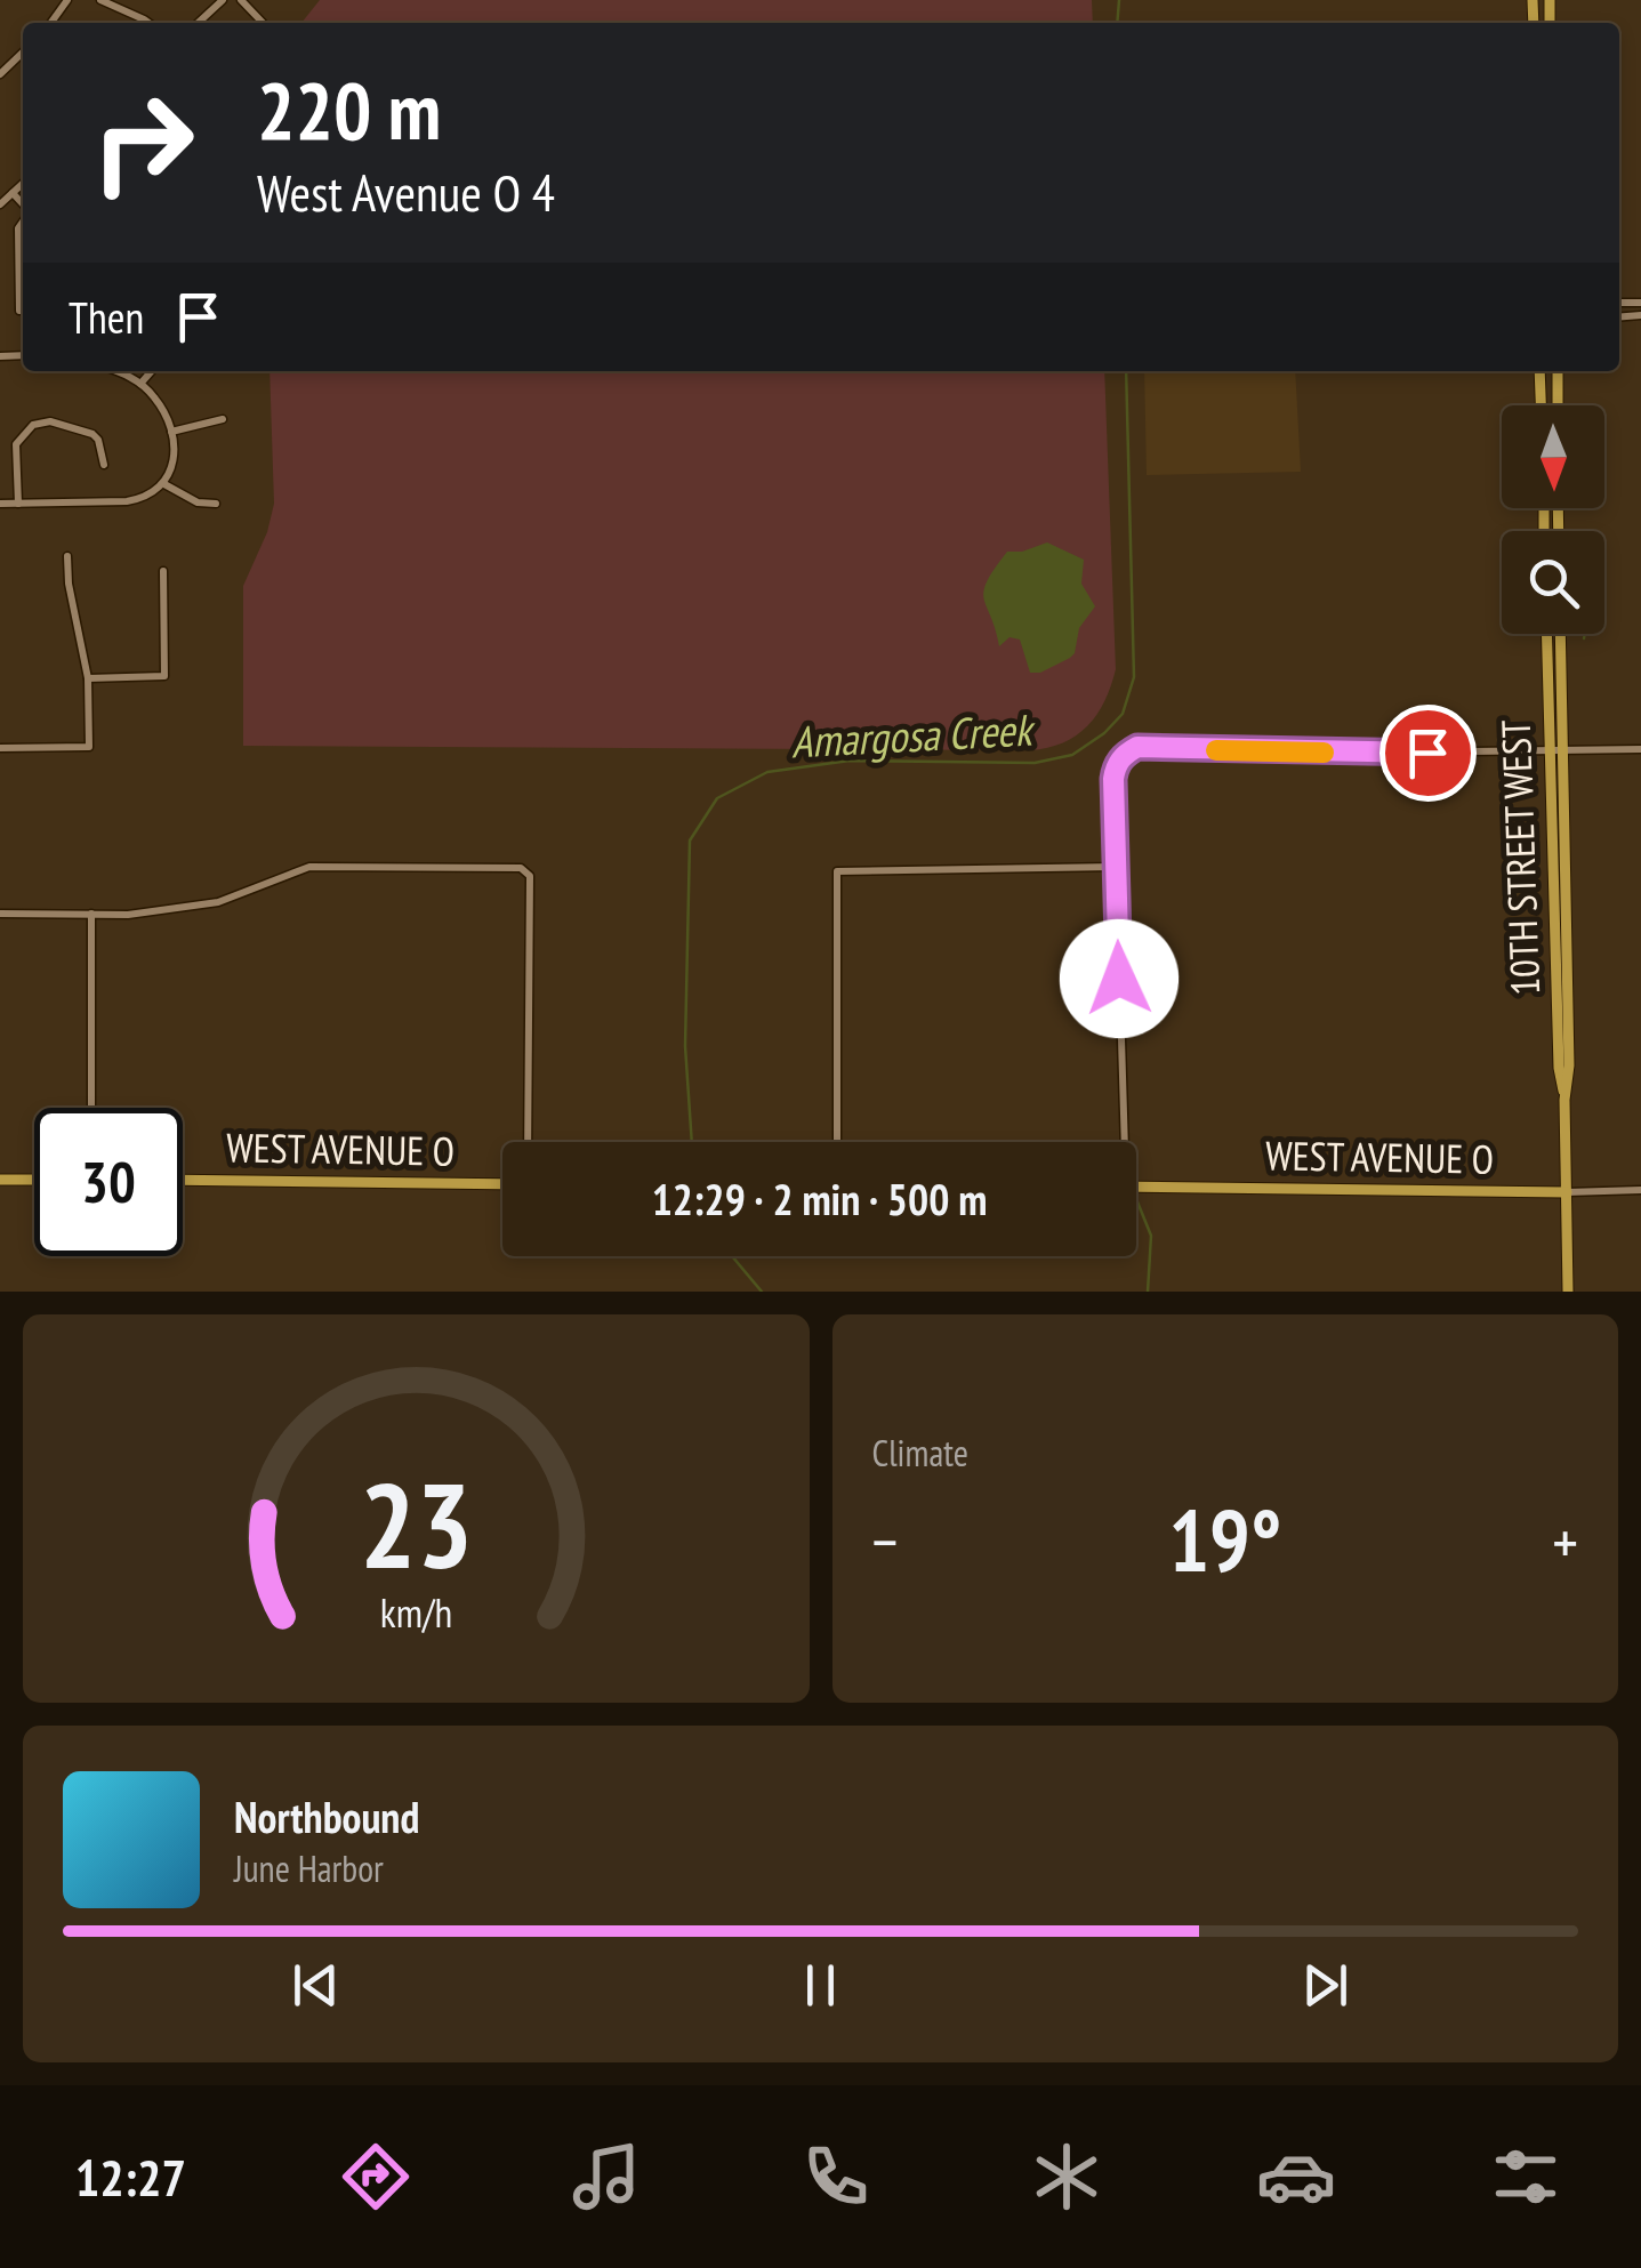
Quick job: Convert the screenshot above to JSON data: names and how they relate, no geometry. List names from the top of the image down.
{
  "streets": {
    "main road": ["10TH STREET WEST", "WEST AVENUE O"]
  },
  "crossings": [
    ["10TH STREET WEST", "WEST AVENUE O"]
  ],
  "water": ["Amargosa Creek"],
  "north": "bottom",
  "page": {
    "turn": ["220 m", "West Avenue O 4"],
    "then": "Then",
    "limit": "30",
    "trip": "12:29 · 2 min · 500 m",
    "tile": "Climate",
    "heat": ["−", "19°", "+"],
    "song": ["Northbound", "June Harbor"],
    "tabs": "12:27",
    "gauge": ["23", "km/h"]
  }
}
